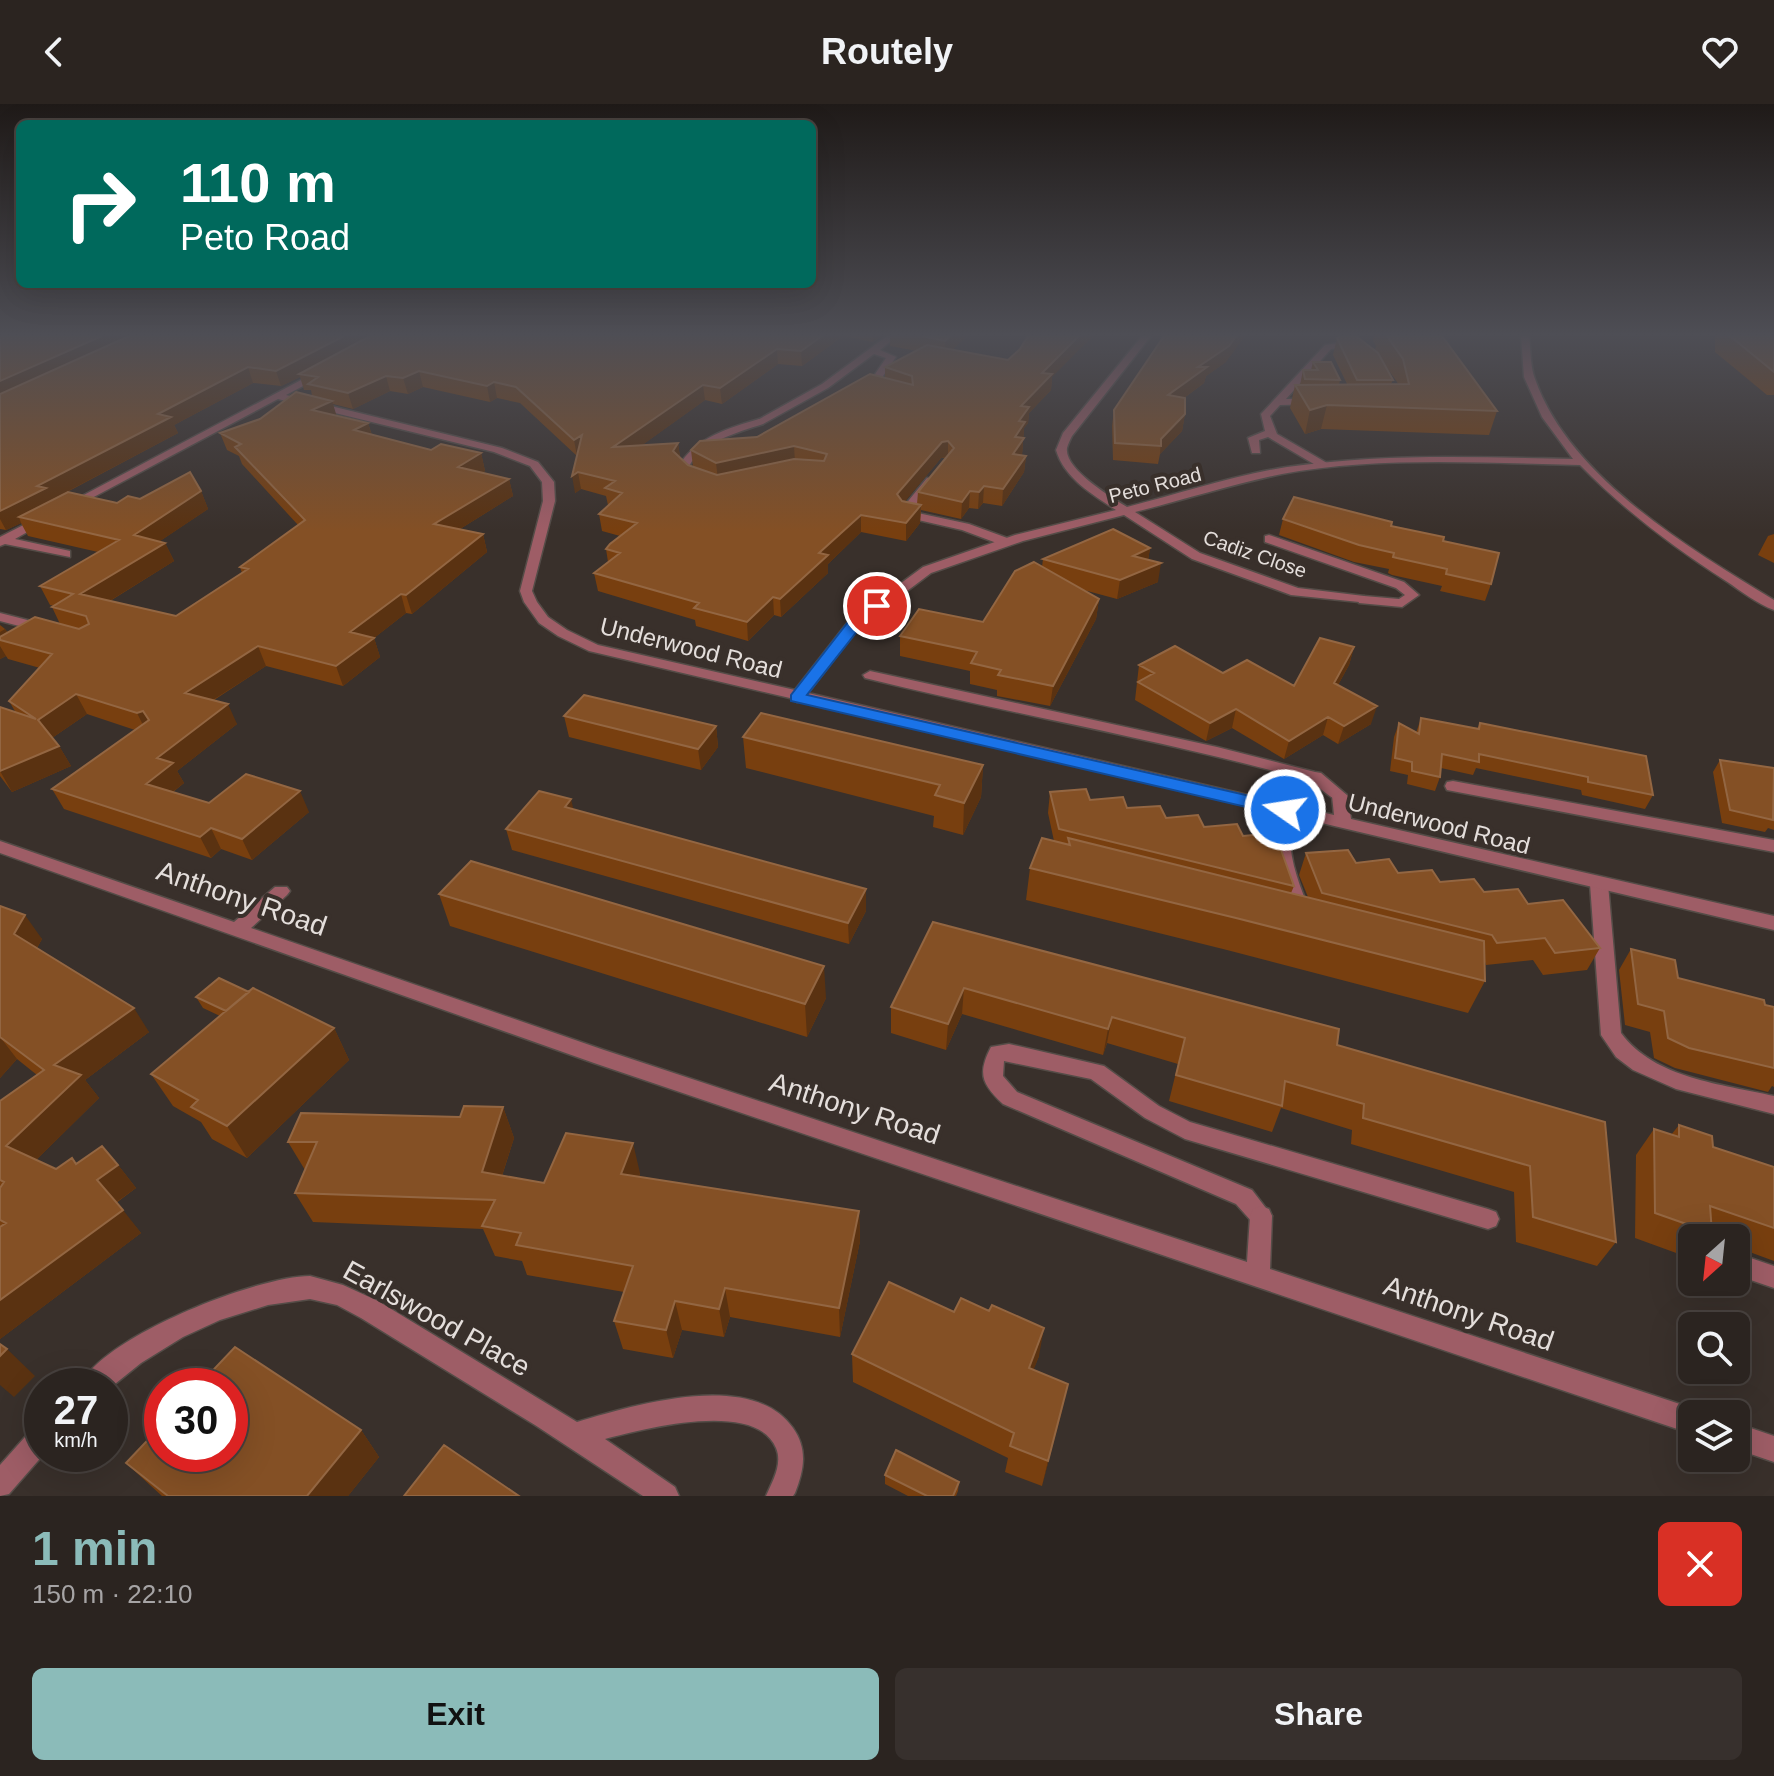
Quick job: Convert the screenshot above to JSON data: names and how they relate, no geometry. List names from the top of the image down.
{
  "streets": {
    "street": [
      "Peto Road",
      "Cadiz Close",
      "Underwood Road",
      "Anthony Road",
      "Earlswood Place"
    ]
  },
  "crossings": [
    ["Peto Road", "Cadiz Close"],
    ["Peto Road", "Underwood Road"]
  ],
  "north": "bottom left",
  "page": {
    "header": "Routely",
    "turn": ["110 m", "Peto Road"],
    "speed": "27 km/h",
    "limit": "30",
    "heading": ["1 min", "150 m · 22:10"],
    "buttons": ["Exit", "Share"]
  }
}
